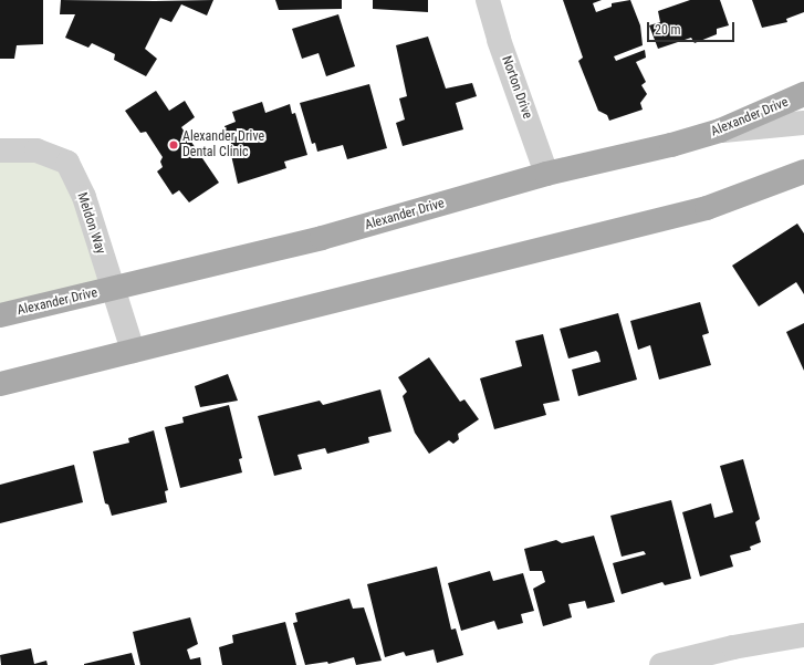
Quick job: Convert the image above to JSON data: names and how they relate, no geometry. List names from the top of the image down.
{
  "streets": {
    "main road": ["Alexander Drive"],
    "street": ["Norton Drive", "Meldon Way"]
  },
  "crossings": [
    ["Norton Drive", "Alexander Drive"],
    ["Alexander Drive", "Meldon Way"]
  ],
  "places": ["Alexander Drive Dental Clinic"],
  "scale_bar": "20 m"
}
